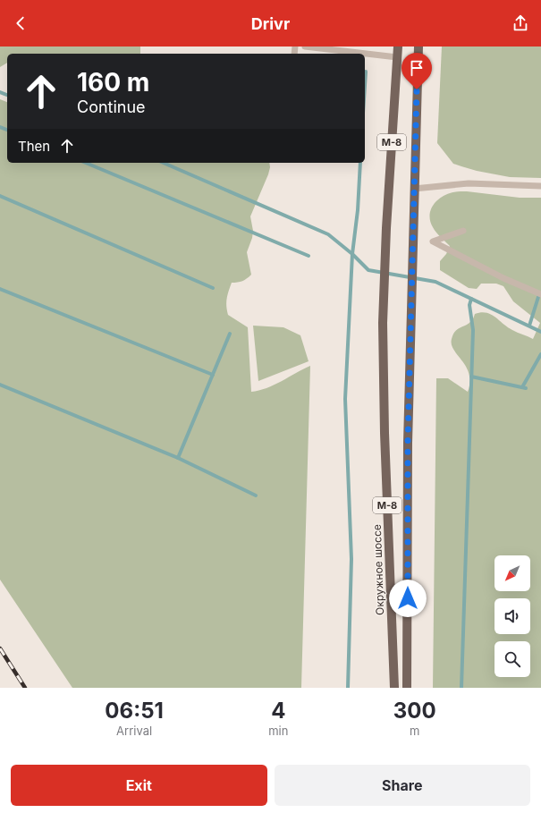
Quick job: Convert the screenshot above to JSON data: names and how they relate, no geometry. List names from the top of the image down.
{
  "streets": {
    "main road": ["М-8", "Окружное шоссе"]
  },
  "crossings": [
    ["М-8", "Окружное шоссе"]
  ],
  "north": "bottom left",
  "page": {
    "header": "Drivr",
    "turn": ["160 m", "Continue"],
    "then": "Then",
    "eta": [
      "06:51",
      "Arrival",
      "4",
      "min",
      "300",
      "m"
    ],
    "buttons": ["Exit", "Share"]
  }
}
